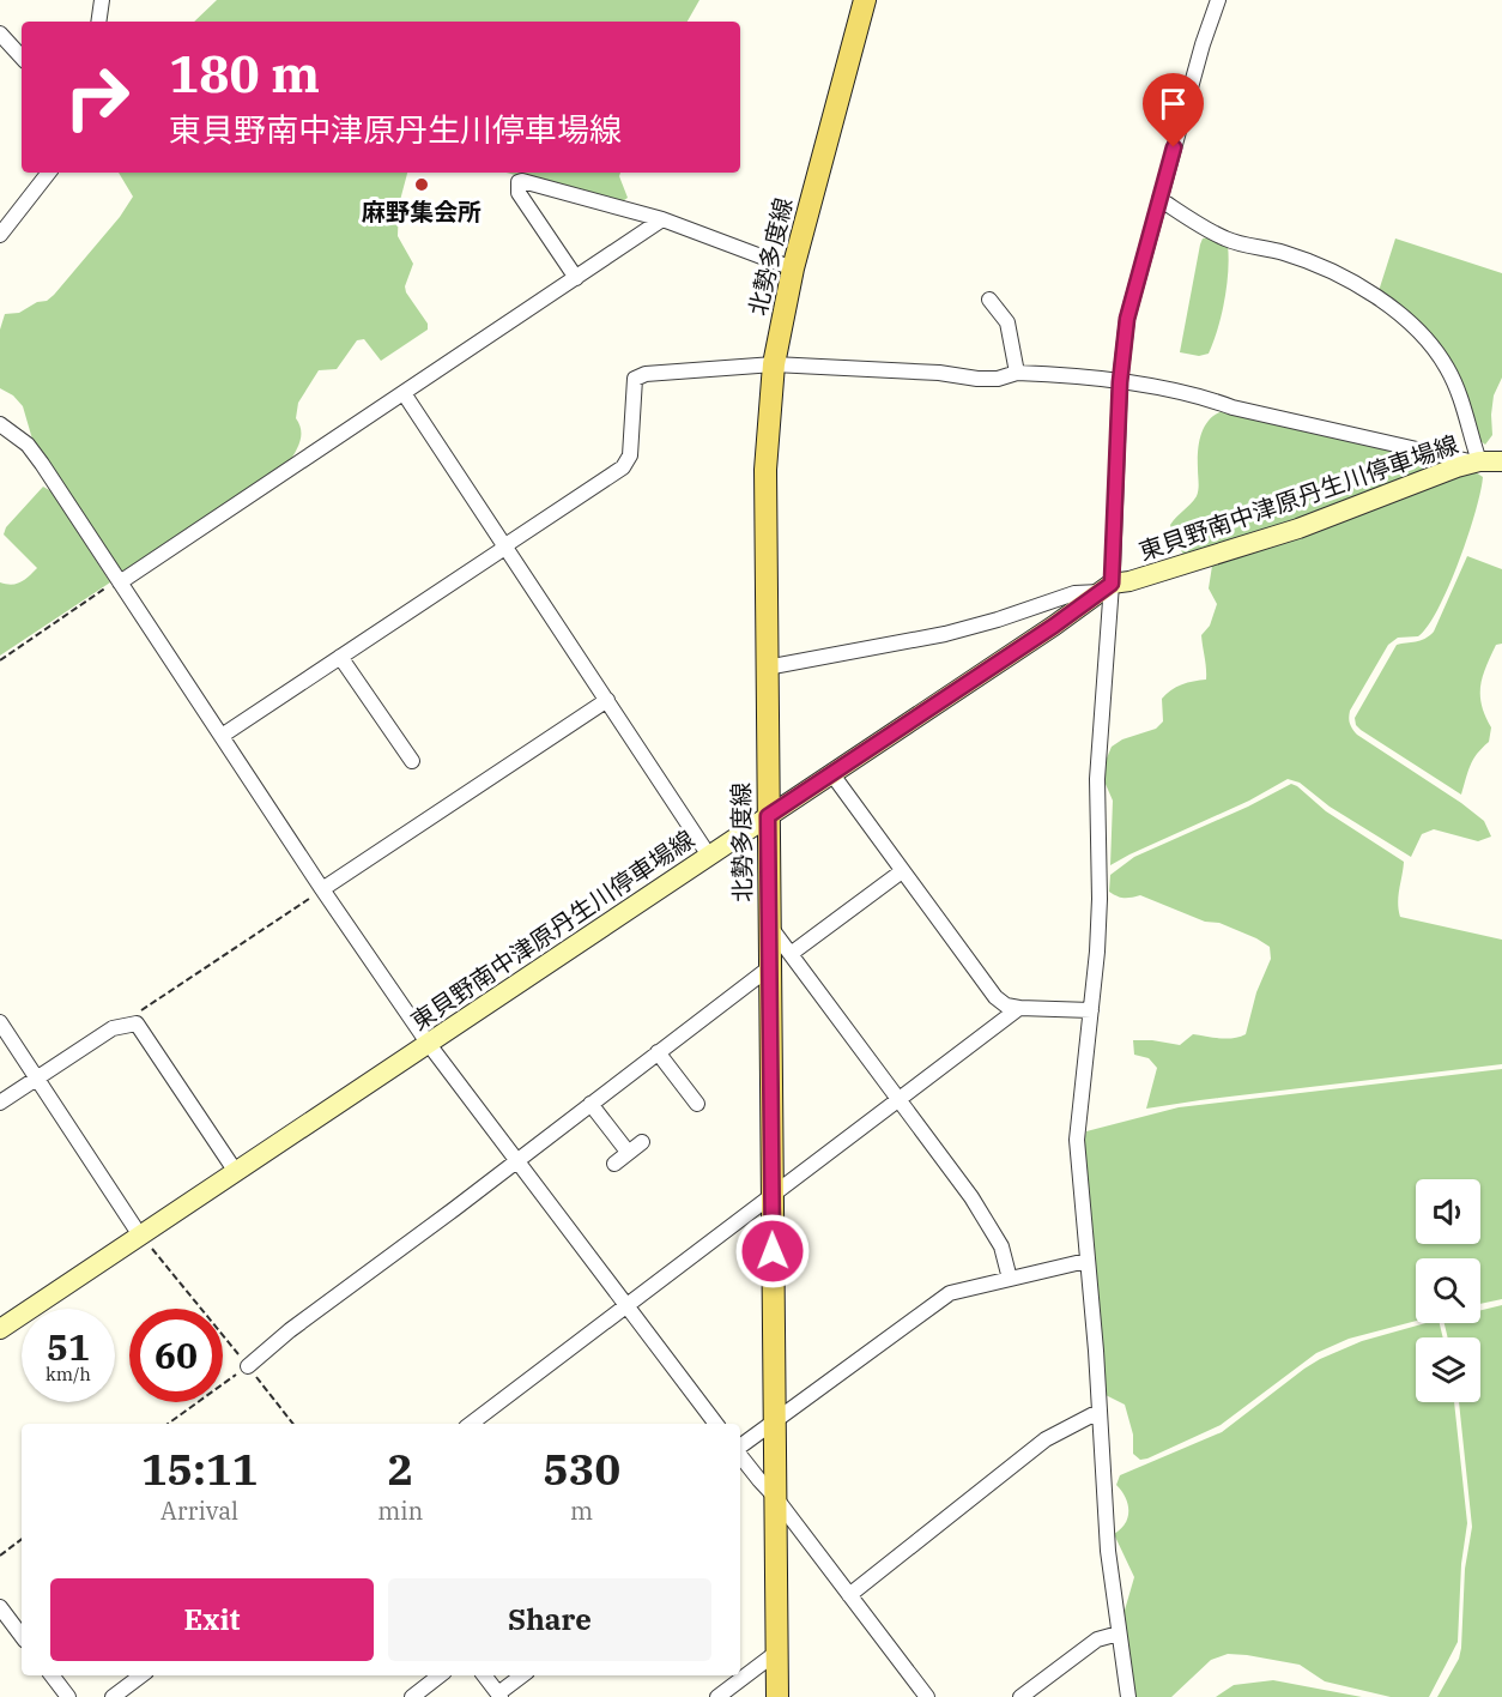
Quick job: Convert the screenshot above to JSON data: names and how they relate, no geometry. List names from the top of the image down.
{
  "streets": {
    "main road": ["北勢多度線", "東貝野南中津原丹生川停車場線"]
  },
  "crossings": [
    ["北勢多度線", "東貝野南中津原丹生川停車場線"]
  ],
  "places": ["麻野集会所"],
  "page": {
    "turn": ["180 m", "東貝野南中津原丹生川停車場線"],
    "speed": "51 km/h",
    "limit": "60",
    "eta": [
      "15:11",
      "Arrival",
      "2",
      "min",
      "530",
      "m"
    ],
    "buttons": ["Exit", "Share"]
  }
}
